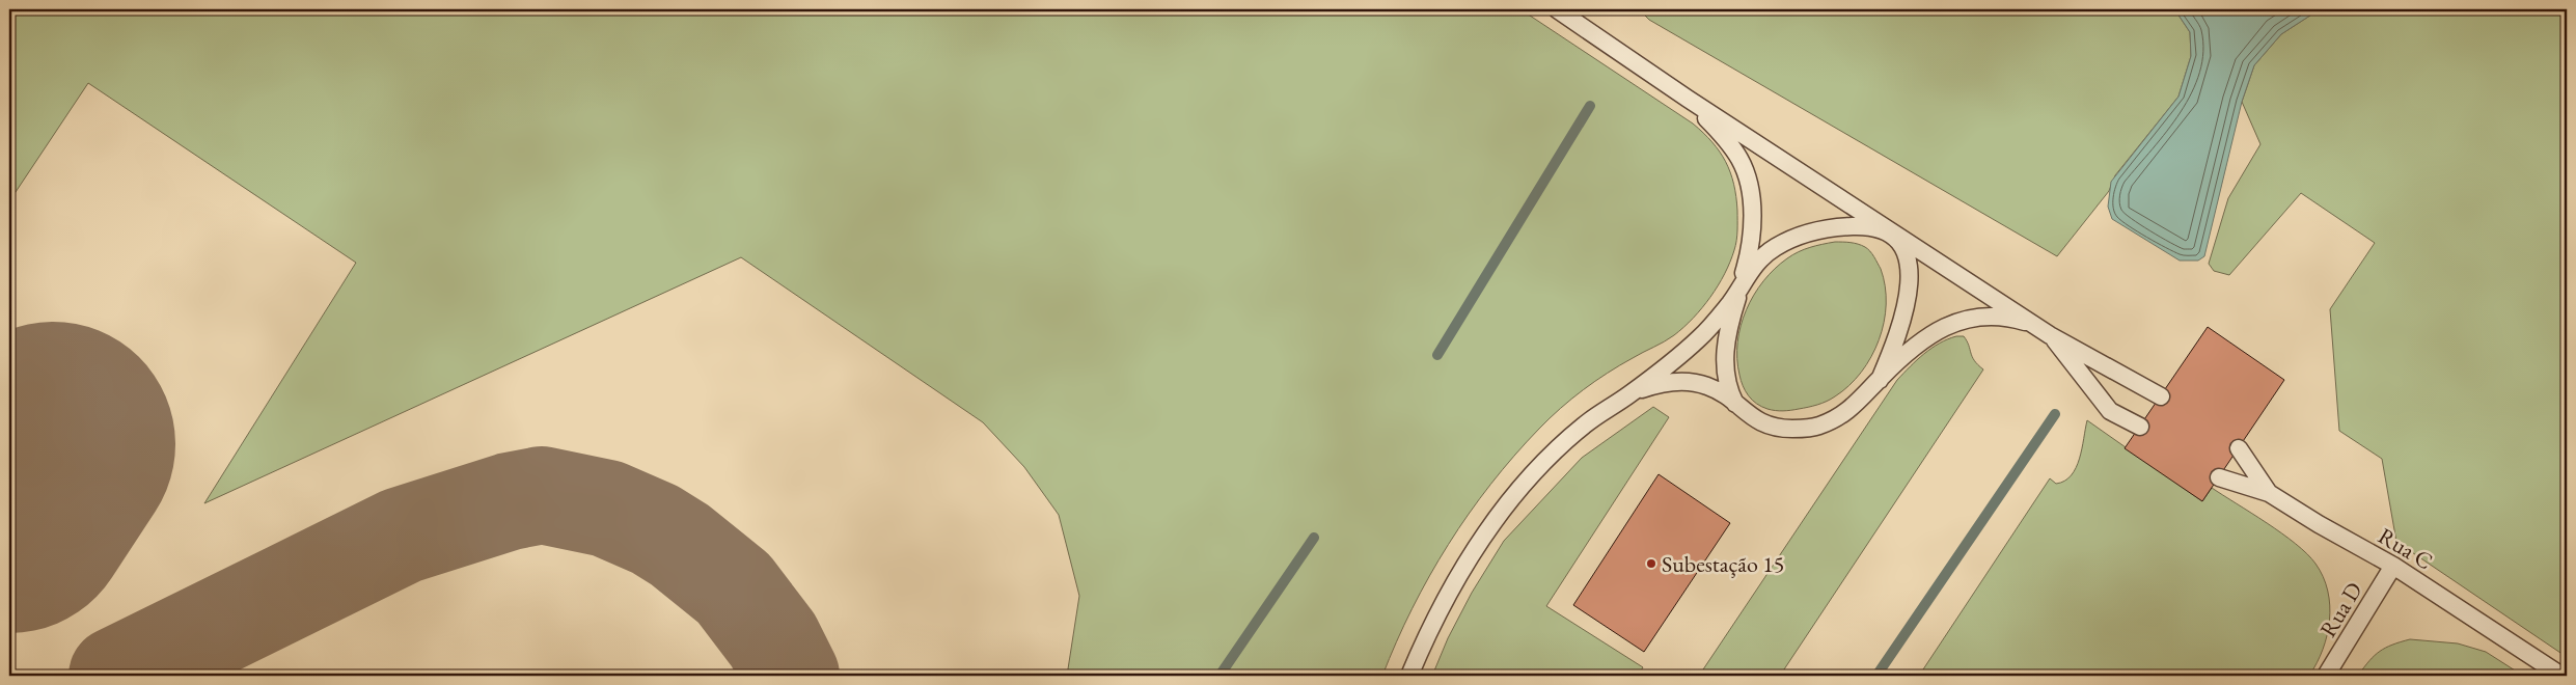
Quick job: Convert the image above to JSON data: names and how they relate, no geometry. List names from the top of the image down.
{
  "streets": {
    "lane": ["Rua C", "Rua D"]
  },
  "crossings": [
    ["Rua C", "Rua D"]
  ],
  "places": ["Subestação 15"]
}
